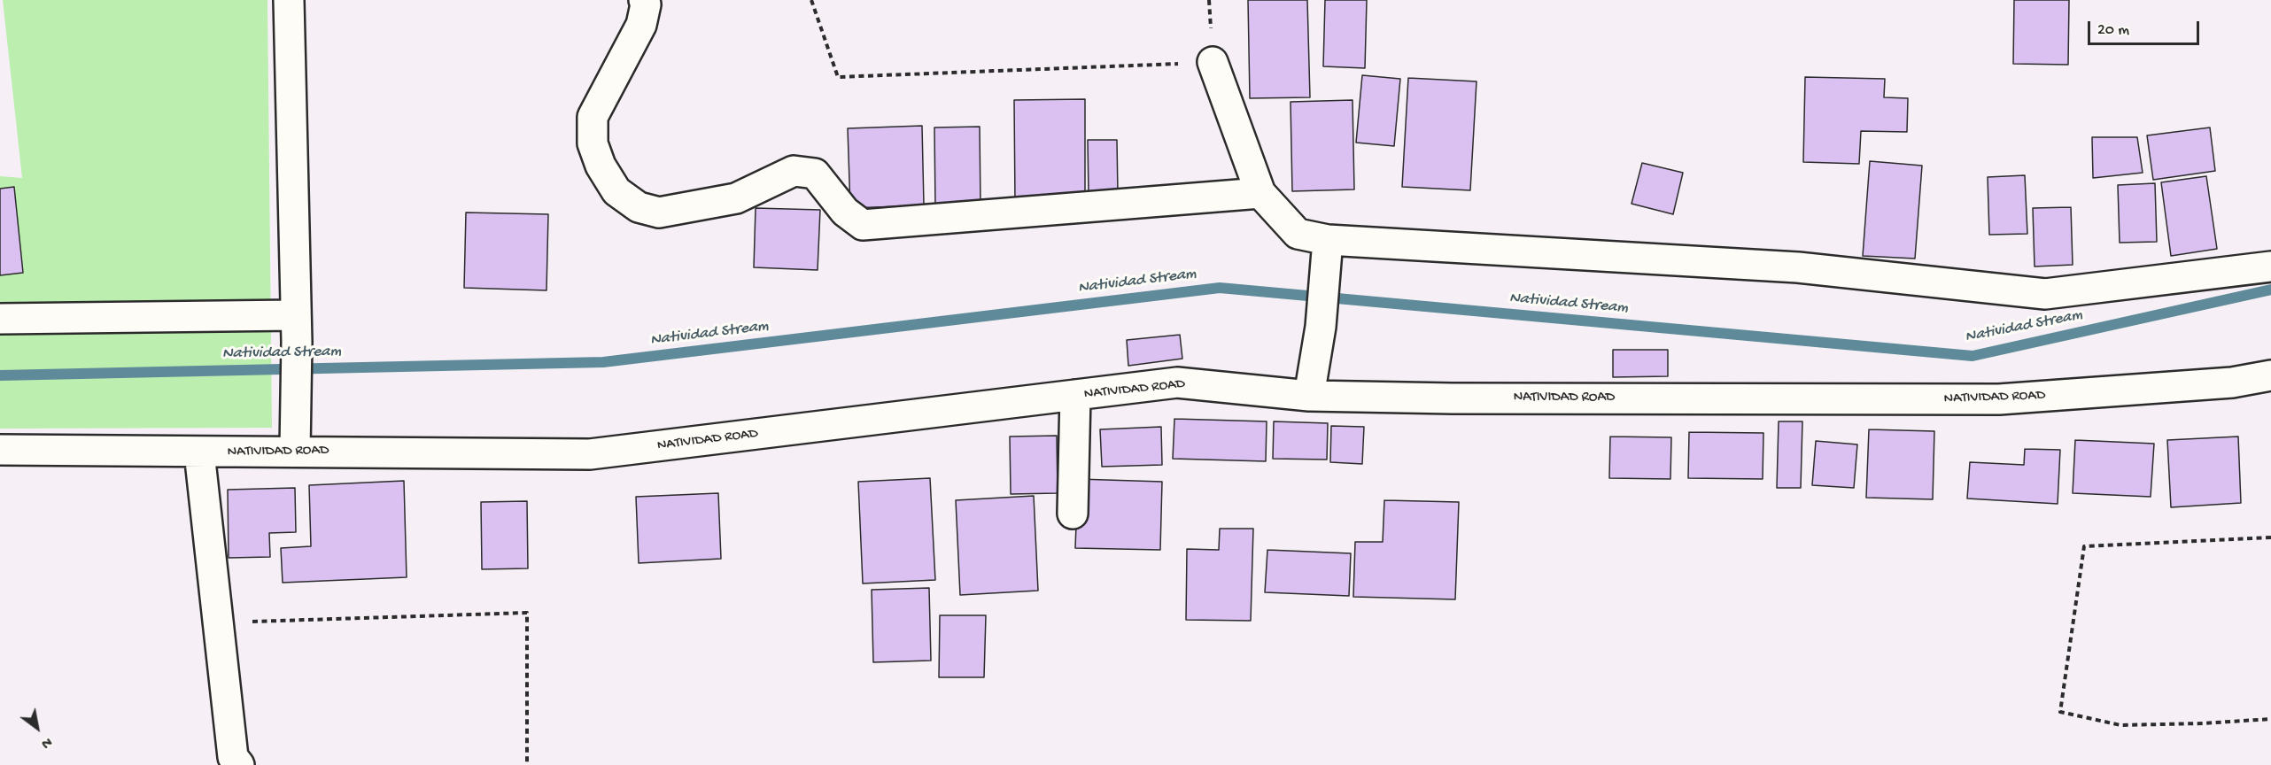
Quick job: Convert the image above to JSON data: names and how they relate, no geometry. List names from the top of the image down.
{
  "streets": {
    "street": ["NATIVIDAD ROAD"]
  },
  "water": ["Natividad Stream"],
  "scale_bar": "20 m",
  "north": "bottom right"
}
